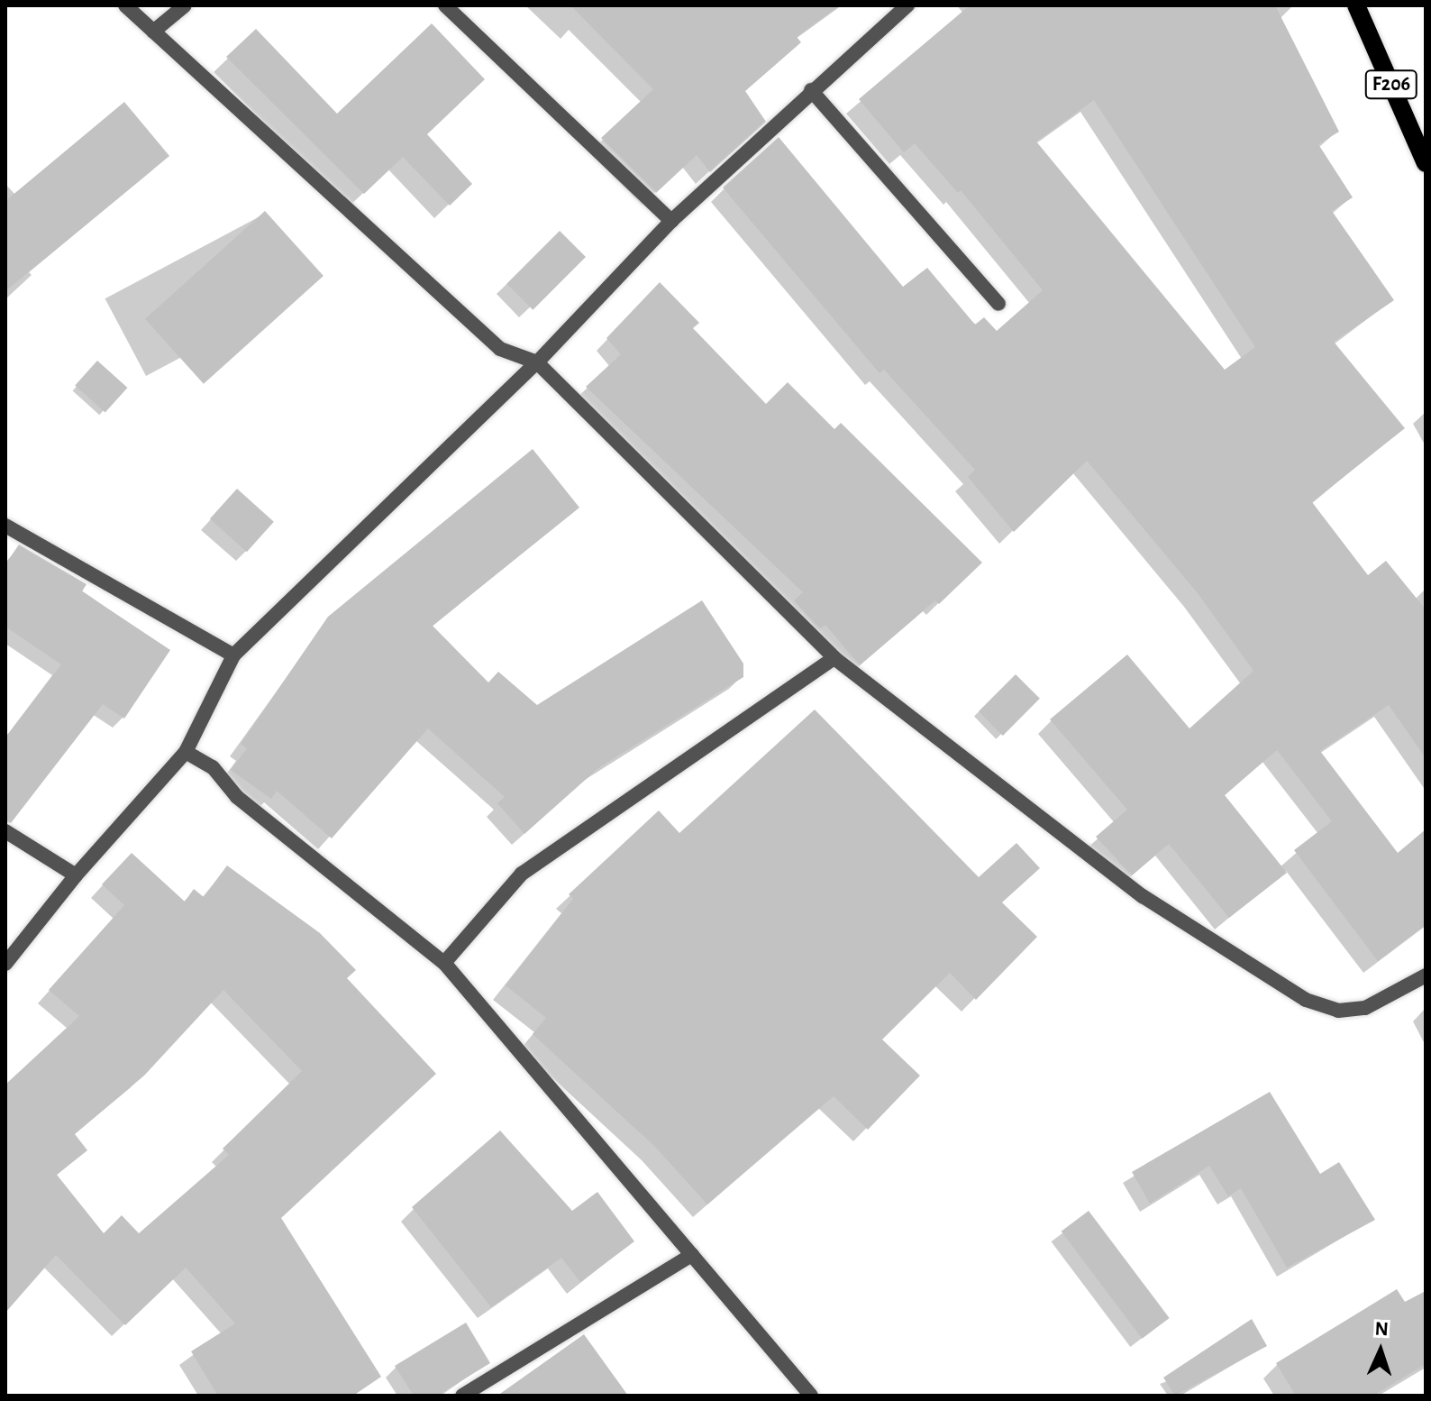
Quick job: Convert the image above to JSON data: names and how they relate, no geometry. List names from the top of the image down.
{
  "streets": {
    "main road": ["F206"]
  },
  "north": "top"
}
